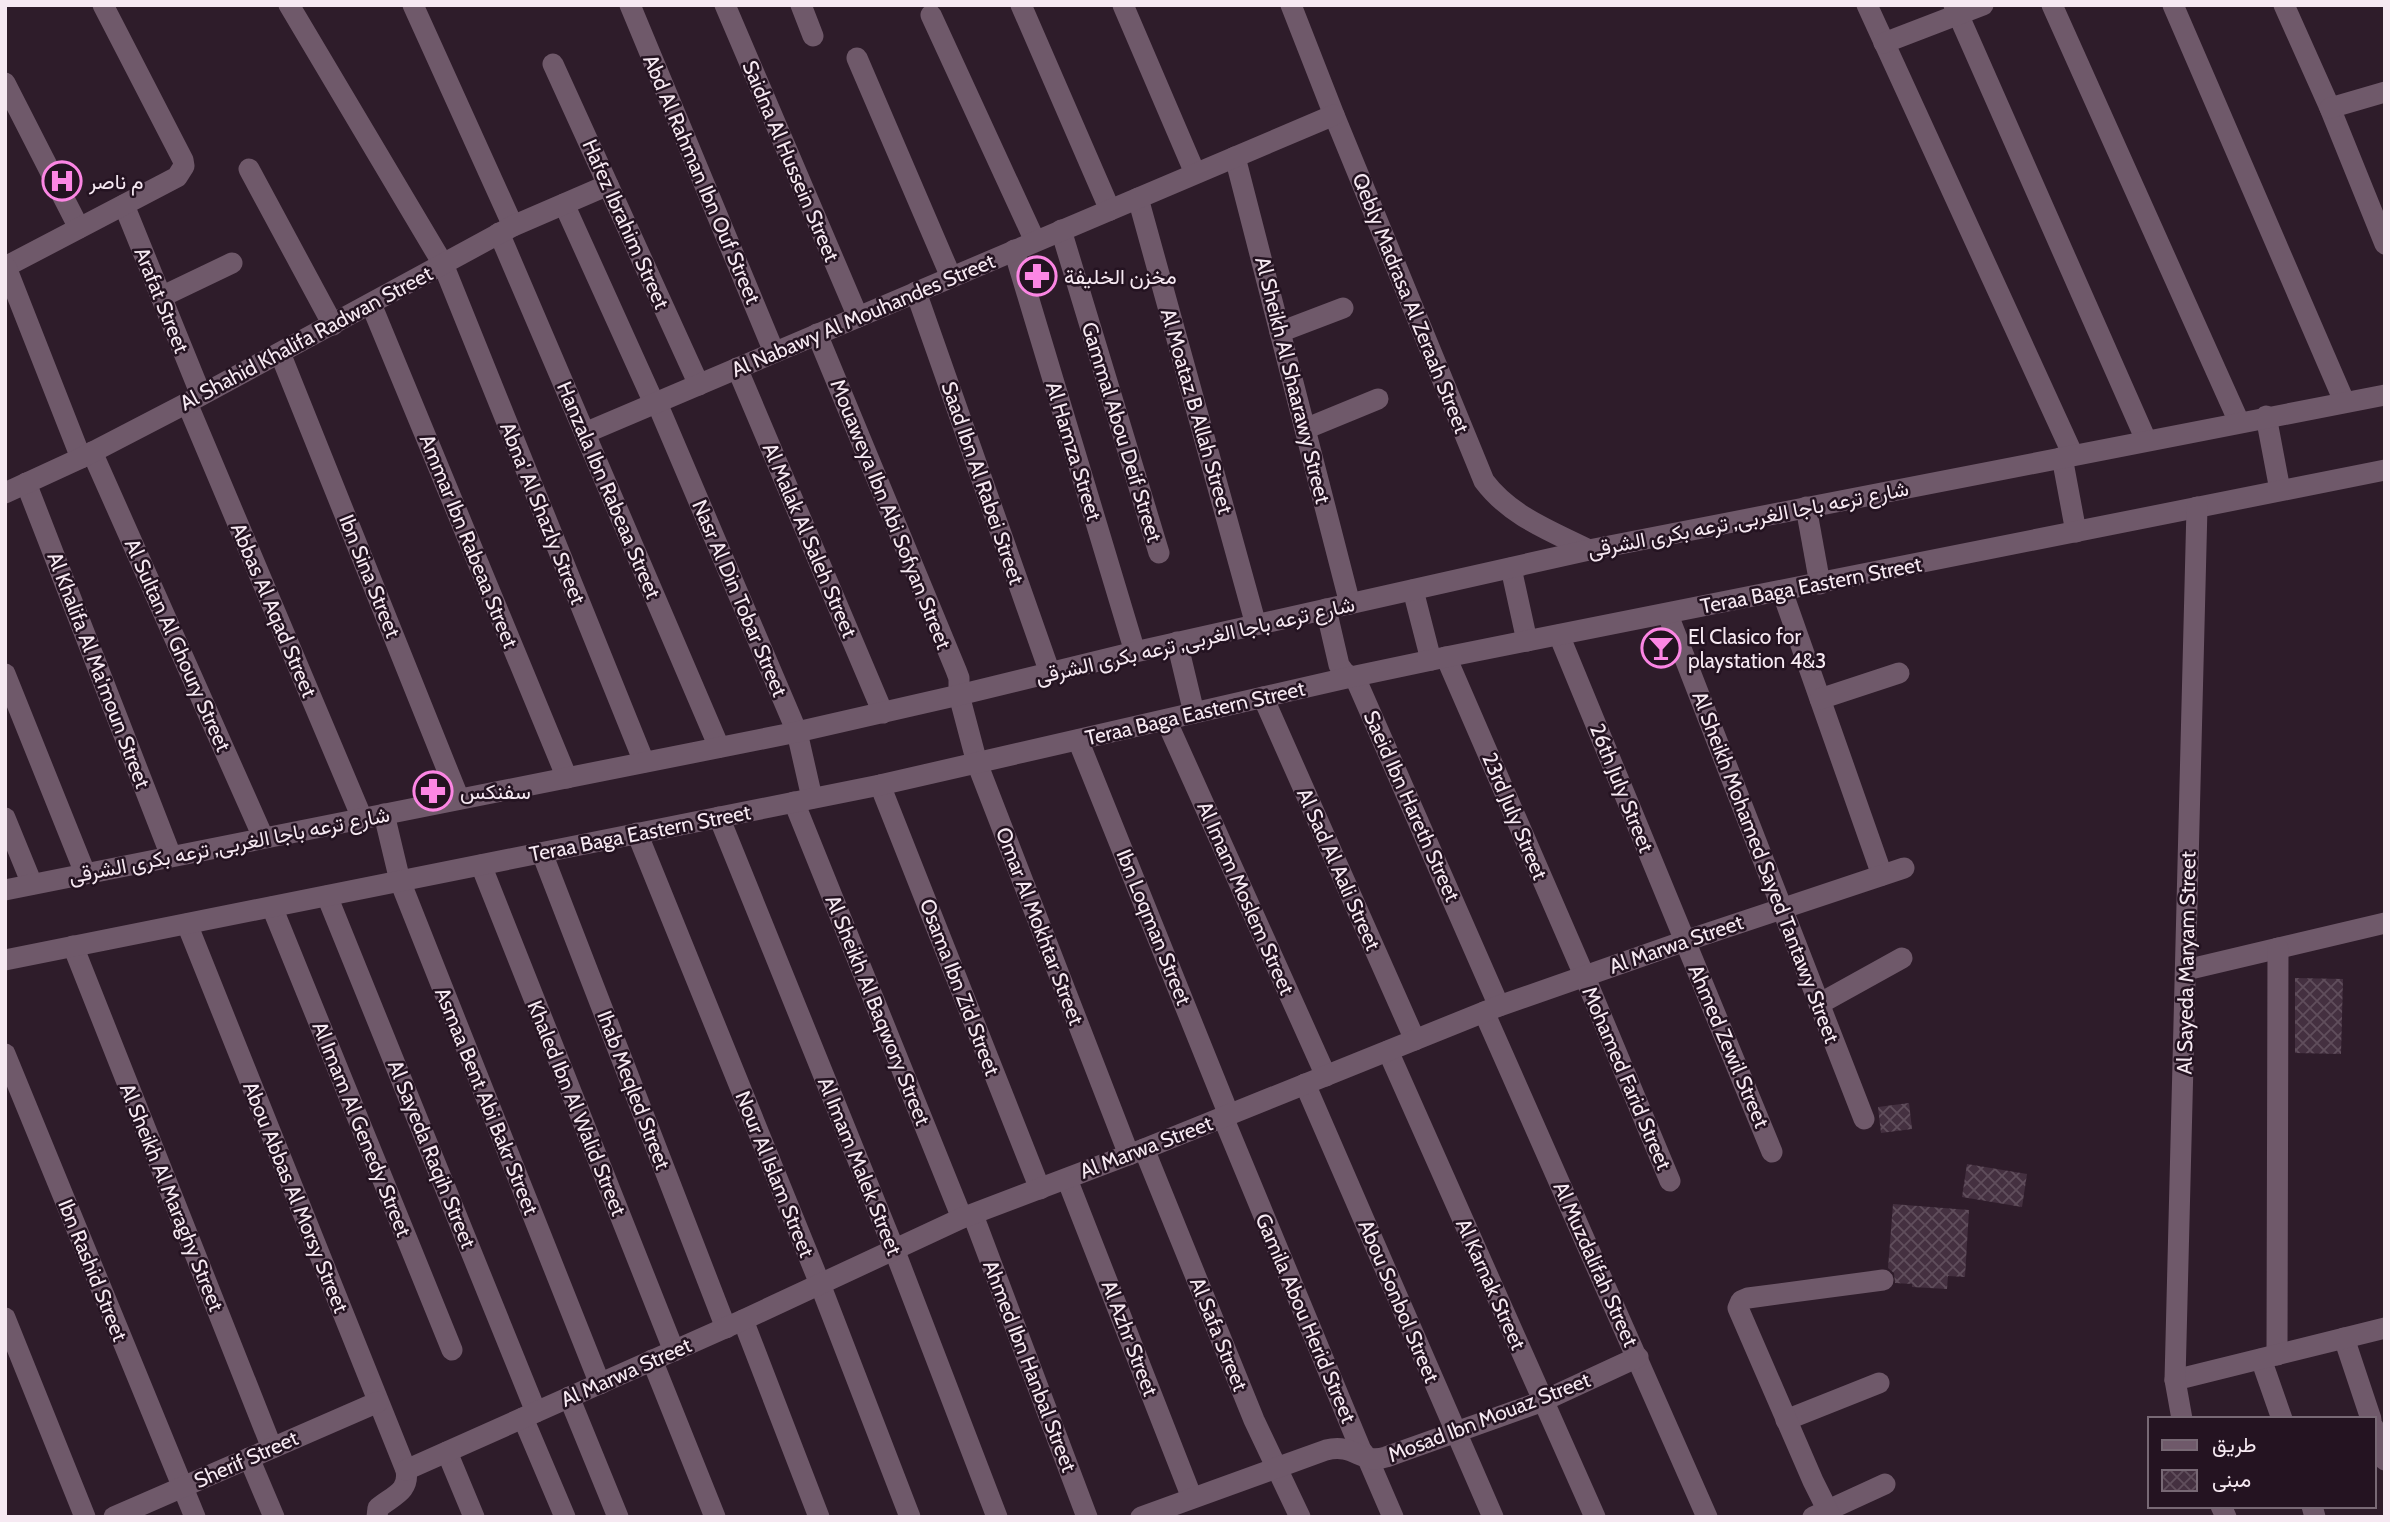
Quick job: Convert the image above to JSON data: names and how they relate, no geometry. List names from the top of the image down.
{
  "streets": {
    "street": [
      "Saidna Al Hussein Street",
      "Abd Al Rahman Ibn Ouf Street",
      "Hafez Ibrahim Street",
      "Arafat Street",
      "Qebly Madrasa Al Zeraah Street",
      "Al Nabawy Al Mouhandes Street",
      "Al Shahid Khalifa Radwan Street",
      "Al Sheikh Al Shaarawy Street",
      "Al Moataz B Allah Street",
      "Gammal Abou Deif Street",
      "Al Hamza Street",
      "Saad Ibn Al Rabei Street",
      "Hanzala Ibn Rabeaa Street",
      "Abna' Al Shazly Street",
      "Mouaweya Ibn Abi Sofyan Street",
      "شارع ترعه باجا الغربى, ترعه بكرى الشرقى",
      "Al Malak Al Saleh Street",
      "Ammar Ibn Rabeaa Street",
      "Ibn Sina Street",
      "Teraa Baga Eastern Street",
      "Nasr Al Din Tobar Street",
      "Abbas Al Aqad Street",
      "Al Sultan Al Ghoury Street",
      "Al Khalifa Al Ma'moun Street",
      "26th July Street",
      "Saeid Ibn Hareth Street",
      "23rd July Street",
      "Al Sheikh Mohamed Sayed Tantawy Street",
      "Al Sad Al Aali Street",
      "Al Imam Moslem Street",
      "Omar Al Mokhtar Street",
      "Ibn Loqman Street",
      "Al Marwa Street",
      "Al Sayeda Maryam Street",
      "Osama Ibn Zid Street",
      "Al Sheikh Al Baqwory Street",
      "Ahmed Zewil Street",
      "Mohamed Farid Street",
      "Ihab Meqled Street",
      "Asmaa Bent Abi Bakr Street",
      "Khaled Ibn Al Walid Street",
      "Al Imam Al Genedy Street",
      "Al Sayeda Raqih Street",
      "Al Imam Malek Street",
      "Nour Al Islam Street",
      "Al Sheikh Al Maraghy Street",
      "Abou Abbas Al Morsy Street",
      "Al Muzdalifah Street",
      "Ibn Rashid Street",
      "Al Karnak Street",
      "Abou Sonbol Street",
      "Gamila Abou Herid Street",
      "Al Safa Street",
      "Al Azhr Street",
      "Ahmed Ibn Hanbal Street",
      "Mosad Ibn Mouaz Street",
      "Sherif Street"
    ]
  },
  "crossings": [
    ["Saidna Al Hussein Street", "Al Nabawy Al Mouhandes Street"],
    ["Abd Al Rahman Ibn Ouf Street", "Al Nabawy Al Mouhandes Street"],
    ["Hafez Ibrahim Street", "Al Nabawy Al Mouhandes Street"],
    ["Hafez Ibrahim Street", "Al Shahid Khalifa Radwan Street"],
    ["Arafat Street", "Al Shahid Khalifa Radwan Street"],
    ["Arafat Street", "Abbas Al Aqad Street"],
    ["Qebly Madrasa Al Zeraah Street", "Al Nabawy Al Mouhandes Street"],
    ["Qebly Madrasa Al Zeraah Street", "شارع ترعه باجا الغربى, ترعه بكرى الشرقى"],
    ["Al Nabawy Al Mouhandes Street", "Al Sheikh Al Shaarawy Street"],
    ["Al Nabawy Al Mouhandes Street", "Al Moataz B Allah Street"],
    ["Al Nabawy Al Mouhandes Street", "Gammal Abou Deif Street"],
    ["Al Nabawy Al Mouhandes Street", "Al Hamza Street"],
    ["Al Nabawy Al Mouhandes Street", "Saad Ibn Al Rabei Street"],
    ["Al Nabawy Al Mouhandes Street", "Hanzala Ibn Rabeaa Street"],
    ["Al Nabawy Al Mouhandes Street", "Mouaweya Ibn Abi Sofyan Street"],
    ["Al Nabawy Al Mouhandes Street", "Al Malak Al Saleh Street"],
    ["Al Nabawy Al Mouhandes Street", "Nasr Al Din Tobar Street"],
    ["Al Shahid Khalifa Radwan Street", "Hanzala Ibn Rabeaa Street"],
    ["Al Shahid Khalifa Radwan Street", "Abna' Al Shazly Street"],
    ["Al Shahid Khalifa Radwan Street", "Ammar Ibn Rabeaa Street"],
    ["Al Shahid Khalifa Radwan Street", "Ibn Sina Street"],
    ["Al Shahid Khalifa Radwan Street", "Nasr Al Din Tobar Street"],
    ["Al Shahid Khalifa Radwan Street", "Abbas Al Aqad Street"],
    ["Al Shahid Khalifa Radwan Street", "Al Sultan Al Ghoury Street"],
    ["Al Shahid Khalifa Radwan Street", "Al Khalifa Al Ma'moun Street"],
    ["Al Sheikh Al Shaarawy Street", "شارع ترعه باجا الغربى, ترعه بكرى الشرقى"],
    ["Al Moataz B Allah Street", "شارع ترعه باجا الغربى, ترعه بكرى الشرقى"],
    ["Al Hamza Street", "شارع ترعه باجا الغربى, ترعه بكرى الشرقى"],
    ["Saad Ibn Al Rabei Street", "شارع ترعه باجا الغربى, ترعه بكرى الشرقى"],
    ["Hanzala Ibn Rabeaa Street", "شارع ترعه باجا الغربى, ترعه بكرى الشرقى"],
    ["Abna' Al Shazly Street", "شارع ترعه باجا الغربى, ترعه بكرى الشرقى"],
    ["Mouaweya Ibn Abi Sofyan Street", "شارع ترعه باجا الغربى, ترعه بكرى الشرقى"],
    ["Mouaweya Ibn Abi Sofyan Street", "Omar Al Mokhtar Street"],
    ["شارع ترعه باجا الغربى, ترعه بكرى الشرقى", "Al Malak Al Saleh Street"],
    ["شارع ترعه باجا الغربى, ترعه بكرى الشرقى", "Ammar Ibn Rabeaa Street"],
    ["شارع ترعه باجا الغربى, ترعه بكرى الشرقى", "Ibn Sina Street"],
    ["شارع ترعه باجا الغربى, ترعه بكرى الشرقى", "Nasr Al Din Tobar Street"],
    ["شارع ترعه باجا الغربى, ترعه بكرى الشرقى", "Abbas Al Aqad Street"],
    ["شارع ترعه باجا الغربى, ترعه بكرى الشرقى", "Al Sultan Al Ghoury Street"],
    ["شارع ترعه باجا الغربى, ترعه بكرى الشرقى", "Al Khalifa Al Ma'moun Street"],
    ["شارع ترعه باجا الغربى, ترعه بكرى الشرقى", "Saeid Ibn Hareth Street"],
    ["شارع ترعه باجا الغربى, ترعه بكرى الشرقى", "23rd July Street"],
    ["شارع ترعه باجا الغربى, ترعه بكرى الشرقى", "Omar Al Mokhtar Street"],
    ["شارع ترعه باجا الغربى, ترعه بكرى الشرقى", "Asmaa Bent Abi Bakr Street"],
    ["Teraa Baga Eastern Street", "Nasr Al Din Tobar Street"],
    ["Teraa Baga Eastern Street", "26th July Street"],
    ["Teraa Baga Eastern Street", "Saeid Ibn Hareth Street"],
    ["Teraa Baga Eastern Street", "23rd July Street"],
    ["Teraa Baga Eastern Street", "Al Sheikh Mohamed Sayed Tantawy Street"],
    ["Teraa Baga Eastern Street", "Al Sad Al Aali Street"],
    ["Teraa Baga Eastern Street", "Al Imam Moslem Street"],
    ["Teraa Baga Eastern Street", "Omar Al Mokhtar Street"],
    ["Teraa Baga Eastern Street", "Ibn Loqman Street"],
    ["Teraa Baga Eastern Street", "Al Sayeda Maryam Street"],
    ["Teraa Baga Eastern Street", "Osama Ibn Zid Street"],
    ["Teraa Baga Eastern Street", "Al Sheikh Al Baqwory Street"],
    ["Teraa Baga Eastern Street", "Ihab Meqled Street"],
    ["Teraa Baga Eastern Street", "Asmaa Bent Abi Bakr Street"],
    ["Teraa Baga Eastern Street", "Khaled Ibn Al Walid Street"],
    ["Teraa Baga Eastern Street", "Al Imam Al Genedy Street"],
    ["Teraa Baga Eastern Street", "Al Sayeda Raqih Street"],
    ["Teraa Baga Eastern Street", "Al Imam Malek Street"],
    ["Teraa Baga Eastern Street", "Nour Al Islam Street"],
    ["Teraa Baga Eastern Street", "Al Sheikh Al Maraghy Street"],
    ["Teraa Baga Eastern Street", "Abou Abbas Al Morsy Street"],
    ["Nasr Al Din Tobar Street", "Al Sheikh Al Baqwory Street"],
    ["26th July Street", "Al Marwa Street"],
    ["26th July Street", "Ahmed Zewil Street"],
    ["Saeid Ibn Hareth Street", "Al Marwa Street"],
    ["Saeid Ibn Hareth Street", "Al Muzdalifah Street"],
    ["23rd July Street", "Al Marwa Street"],
    ["23rd July Street", "Mohamed Farid Street"],
    ["Al Sheikh Mohamed Sayed Tantawy Street", "Al Marwa Street"],
    ["Al Sad Al Aali Street", "Al Marwa Street"],
    ["Al Imam Moslem Street", "Al Marwa Street"],
    ["Omar Al Mokhtar Street", "Al Marwa Street"],
    ["Omar Al Mokhtar Street", "Al Safa Street"],
    ["Ibn Loqman Street", "Al Marwa Street"],
    ["Ibn Loqman Street", "Gamila Abou Herid Street"],
    ["Al Marwa Street", "Osama Ibn Zid Street"],
    ["Al Marwa Street", "Al Sheikh Al Baqwory Street"],
    ["Al Marwa Street", "Ahmed Zewil Street"],
    ["Al Marwa Street", "Mohamed Farid Street"],
    ["Al Marwa Street", "Ihab Meqled Street"],
    ["Al Marwa Street", "Asmaa Bent Abi Bakr Street"],
    ["Al Marwa Street", "Khaled Ibn Al Walid Street"],
    ["Al Marwa Street", "Al Sayeda Raqih Street"],
    ["Al Marwa Street", "Al Imam Malek Street"],
    ["Al Marwa Street", "Nour Al Islam Street"],
    ["Al Marwa Street", "Abou Abbas Al Morsy Street"],
    ["Al Marwa Street", "Al Muzdalifah Street"],
    ["Al Marwa Street", "Al Karnak Street"],
    ["Al Marwa Street", "Abou Sonbol Street"],
    ["Al Marwa Street", "Gamila Abou Herid Street"],
    ["Al Marwa Street", "Al Safa Street"],
    ["Al Marwa Street", "Al Azhr Street"],
    ["Al Marwa Street", "Ahmed Ibn Hanbal Street"],
    ["Al Sheikh Al Baqwory Street", "Ahmed Ibn Hanbal Street"],
    ["Al Sheikh Al Maraghy Street", "Sherif Street"],
    ["Abou Abbas Al Morsy Street", "Sherif Street"],
    ["Al Muzdalifah Street", "Mosad Ibn Mouaz Street"],
    ["Ibn Rashid Street", "Sherif Street"],
    ["Al Karnak Street", "Mosad Ibn Mouaz Street"],
    ["Abou Sonbol Street", "Mosad Ibn Mouaz Street"],
    ["Gamila Abou Herid Street", "Mosad Ibn Mouaz Street"],
    ["Al Safa Street", "Mosad Ibn Mouaz Street"],
    ["Al Azhr Street", "Mosad Ibn Mouaz Street"]
  ],
  "places": {
    "hospital": ["م ناصر"],
    "pharmacy": ["مخزن الخليفة", "سفنكس"],
    "bar": ["El Clasico for playstation 4&3"]
  },
  "legend": ["طريق", "مبنى"]
}
